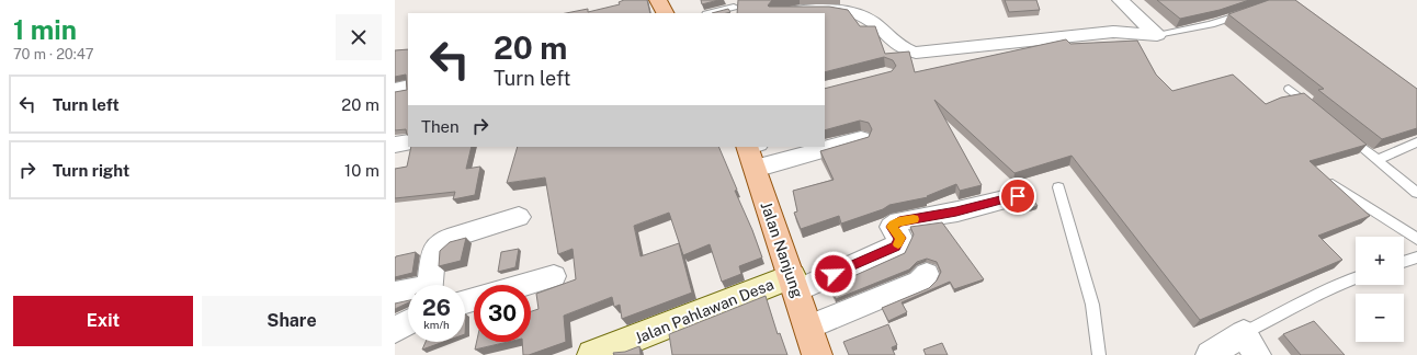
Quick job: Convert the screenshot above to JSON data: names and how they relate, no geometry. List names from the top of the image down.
{
  "streets": {
    "main road": ["Jalan Nanjung", "Jalan Pahlawan Desa"]
  },
  "crossings": [
    ["Jalan Nanjung", "Jalan Pahlawan Desa"]
  ],
  "page": {
    "heading": ["1 min", "70 m · 20:47"],
    "turn": ["20 m", "Turn left"],
    "list": [
      {
        "name": "Turn left",
        "value": "20 m"
      },
      {
        "name": "Turn right",
        "value": "10 m"
      }
    ],
    "then": "Then",
    "map_buttons": ["+", "−"],
    "speed": "26 km/h",
    "limit": "30",
    "buttons": ["Exit", "Share"]
  }
}
